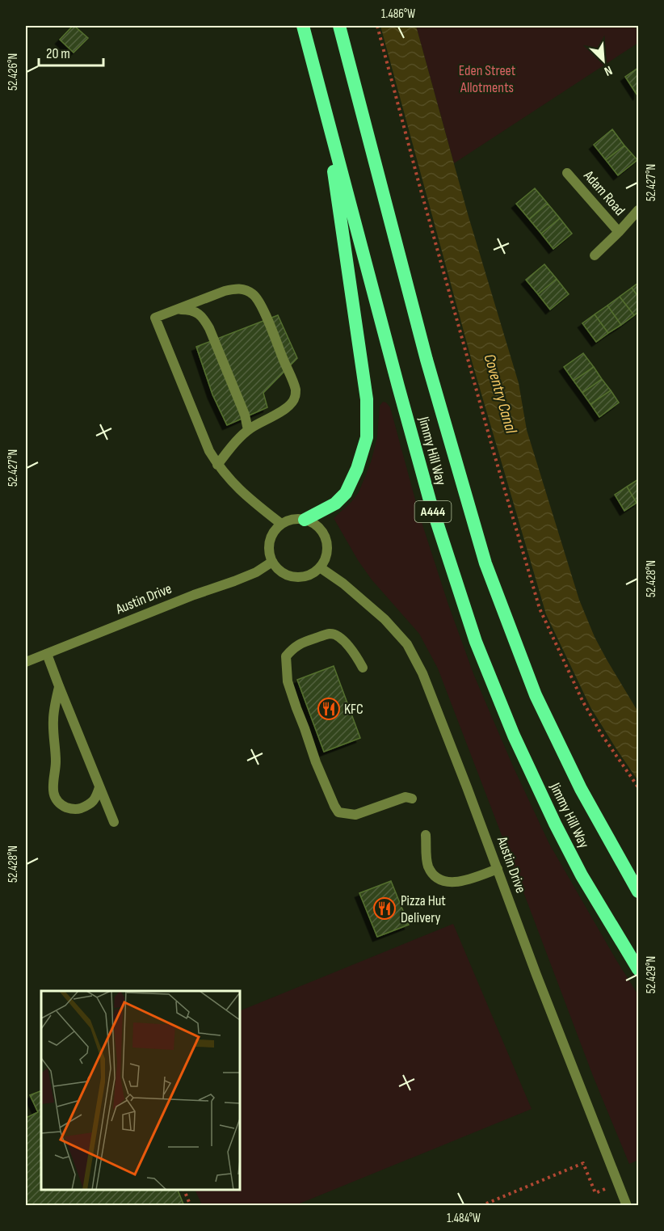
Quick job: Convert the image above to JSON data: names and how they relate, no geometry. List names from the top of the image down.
{
  "streets": {
    "highway": ["Jimmy Hill Way", "A444"],
    "street": ["Adam Road", "Austin Drive"]
  },
  "water": ["Coventry Canal"],
  "parks": ["Eden Street Allotments"],
  "places": {
    "restaurant": ["KFC", "Pizza Hut Delivery"]
  },
  "scale_bar": "20 m",
  "north": "bottom right",
  "coordinates": [
    "1.486°W",
    "52.426°N",
    "52.427°N",
    "52.428°N",
    "52.429°N",
    "1.484°W"
  ]
}
